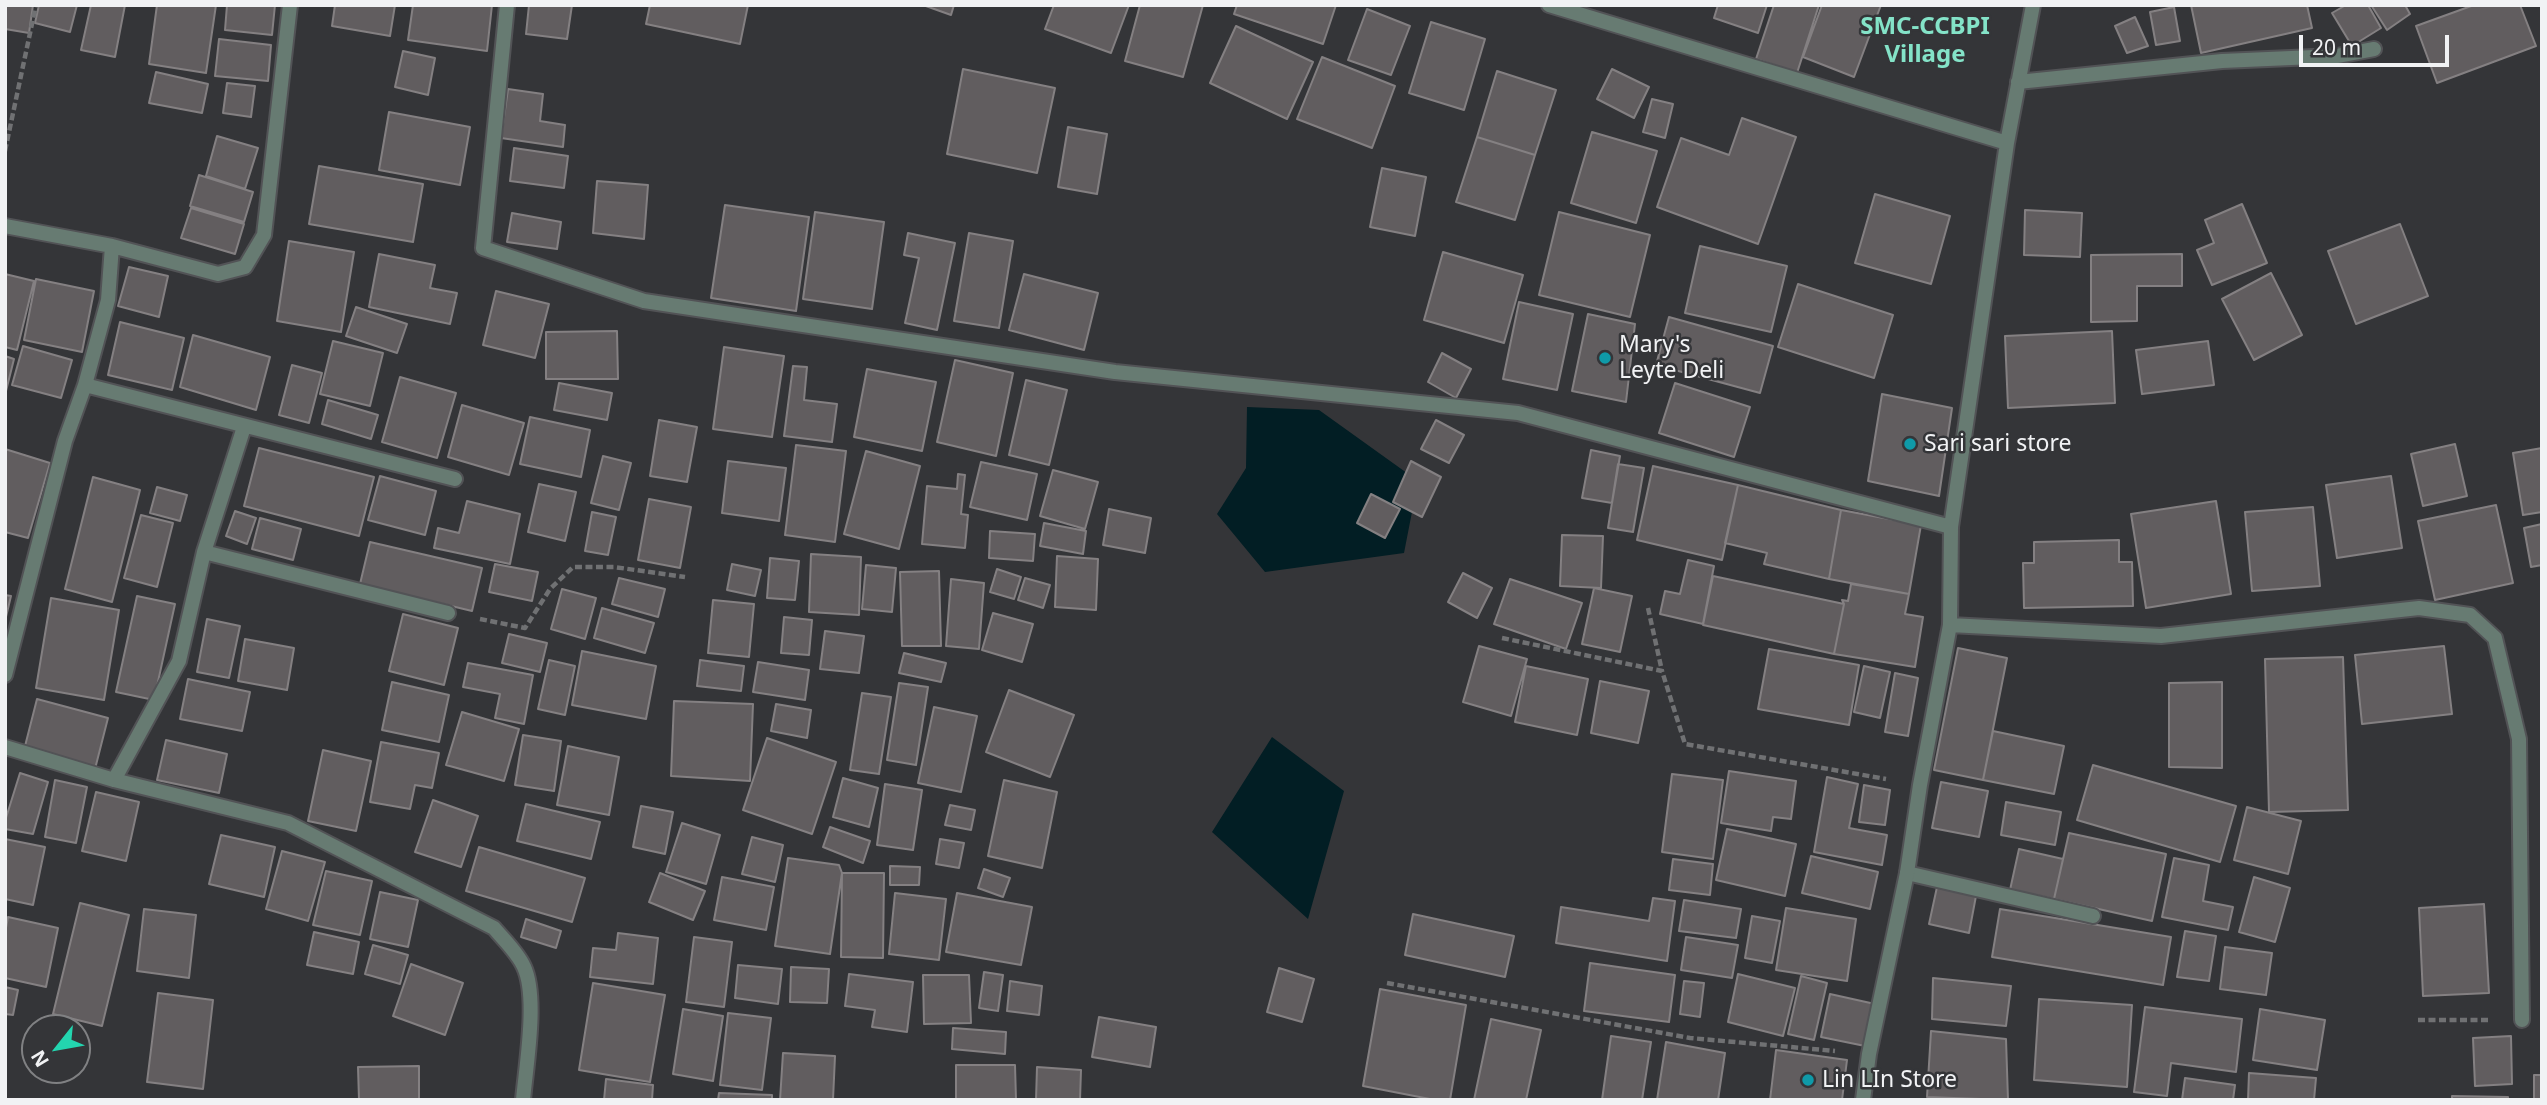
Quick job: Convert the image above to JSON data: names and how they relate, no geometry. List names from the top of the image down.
{
  "districts": ["SMC-CCBPI Village"],
  "places": ["Mary's Leyte Deli", "Sari sari store", "Lin LIn Store"],
  "scale_bar": "20 m",
  "north": "bottom left"
}
